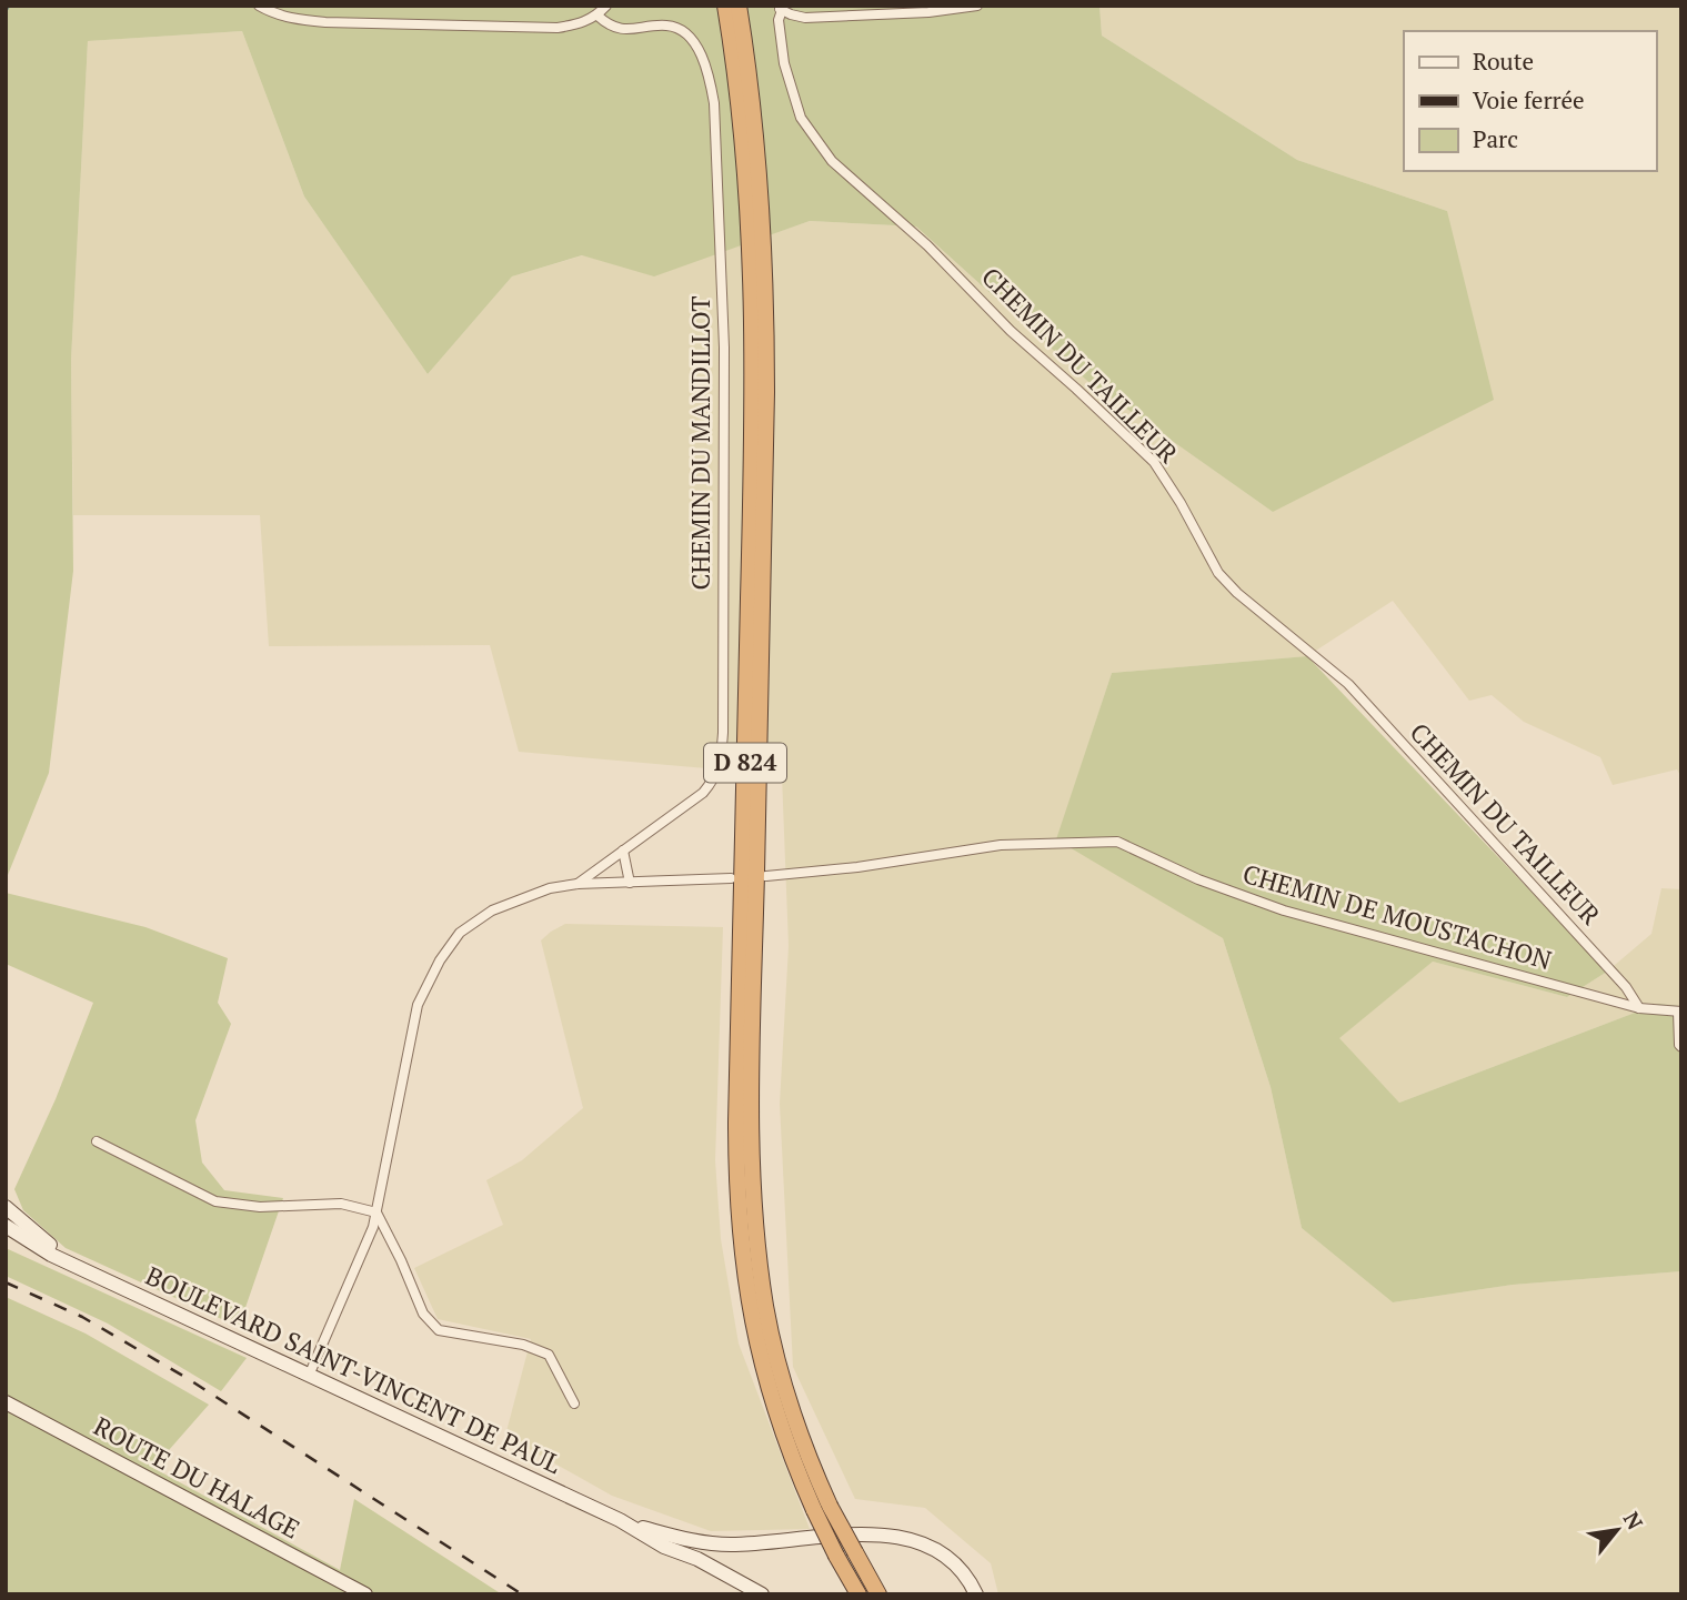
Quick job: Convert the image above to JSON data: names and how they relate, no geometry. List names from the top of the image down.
{
  "streets": {
    "highway": ["D 824"],
    "main road": ["BOULEVARD SAINT-VINCENT DE PAUL", "ROUTE DU HALAGE"],
    "street": ["CHEMIN DU TAILLEUR", "CHEMIN DU MANDILLOT", "CHEMIN DE MOUSTACHON"]
  },
  "crossings": [
    ["CHEMIN DU TAILLEUR", "CHEMIN DE MOUSTACHON"]
  ],
  "legend": ["Route", "Voie ferrée", "Parc"],
  "north": "top right"
}
